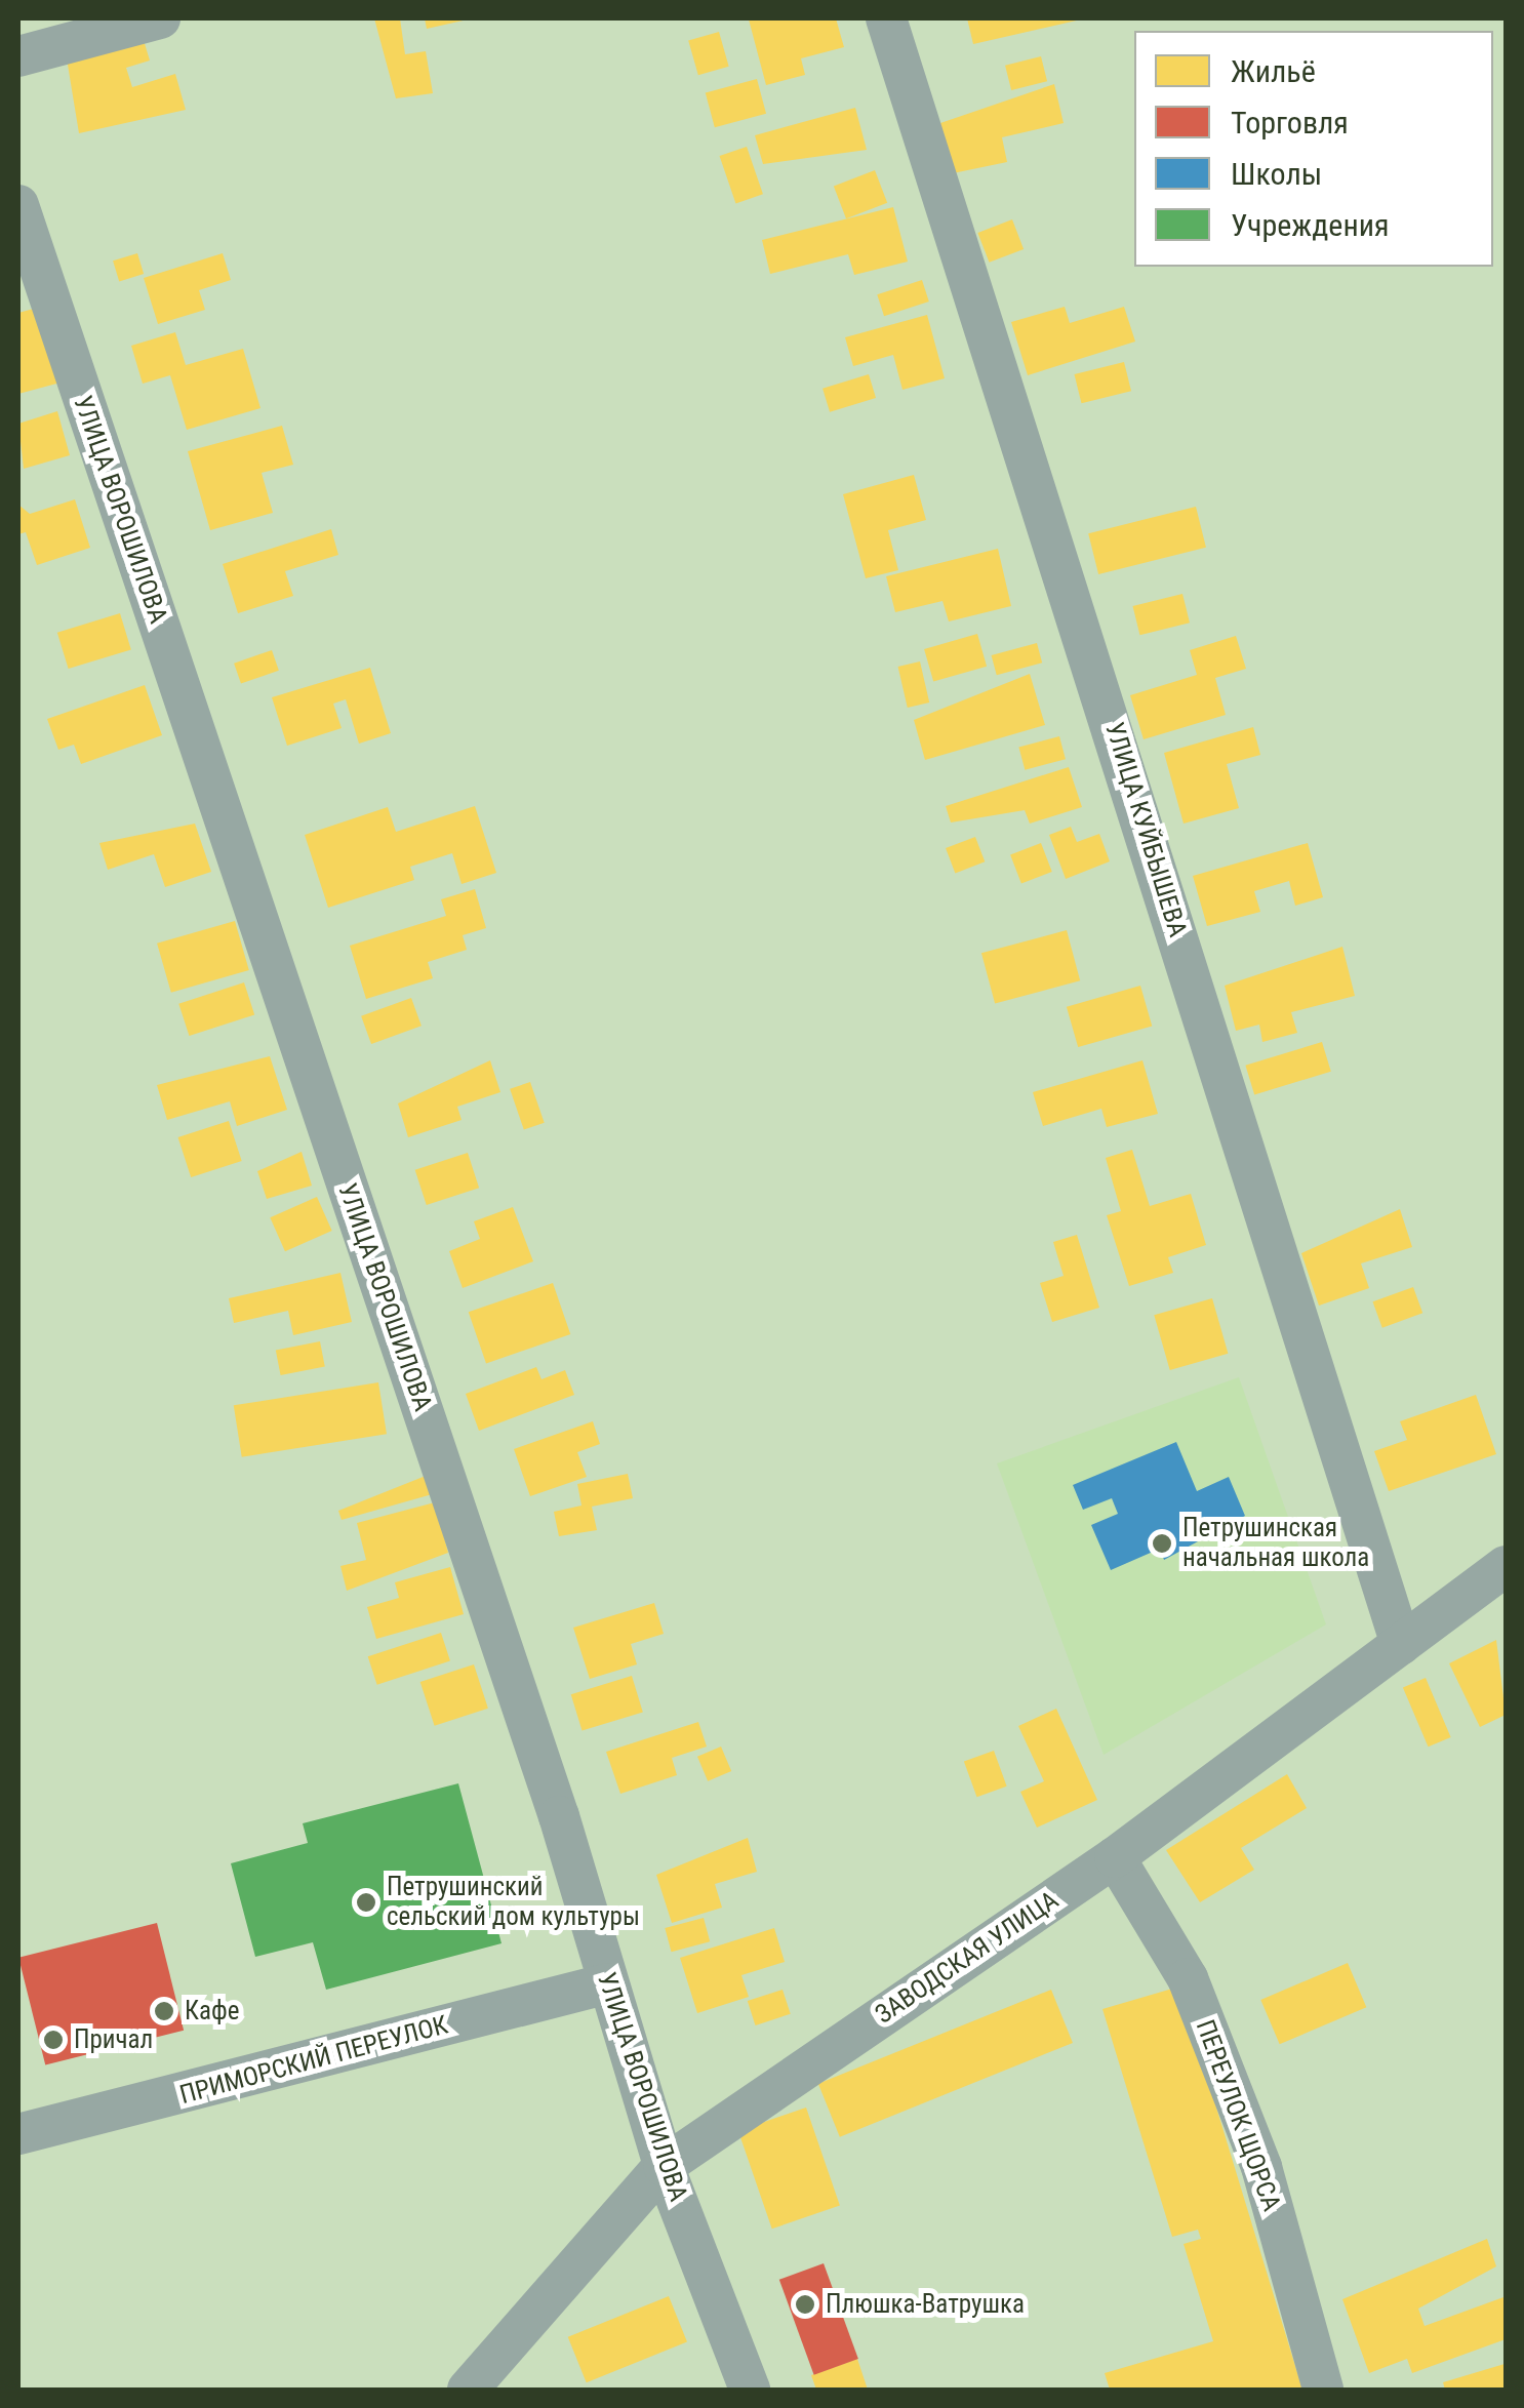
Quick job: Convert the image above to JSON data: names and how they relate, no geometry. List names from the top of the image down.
{
  "streets": {
    "street": [
      "УЛИЦА ВОРОШИЛОВА",
      "УЛИЦА КУЙБЫШЕВА",
      "ЗАВОДСКАЯ УЛИЦА",
      "ПРИМОРСКИЙ ПЕРЕУЛОК",
      "ПЕРЕУЛОК ЩОРСА"
    ]
  },
  "crossings": [
    ["УЛИЦА ВОРОШИЛОВА", "ЗАВОДСКАЯ УЛИЦА"],
    ["УЛИЦА ВОРОШИЛОВА", "ПРИМОРСКИЙ ПЕРЕУЛОК"],
    ["УЛИЦА КУЙБЫШЕВА", "ЗАВОДСКАЯ УЛИЦА"],
    ["ЗАВОДСКАЯ УЛИЦА", "ПЕРЕУЛОК ЩОРСА"]
  ],
  "places": [
    "Петрушинская начальная школа",
    "Петрушинский сельский дом культуры",
    "Кафе",
    "Причал",
    "Плюшка-Ватрушка"
  ],
  "legend": [
    "Жильё",
    "Торговля",
    "Школы",
    "Учреждения"
  ]
}
